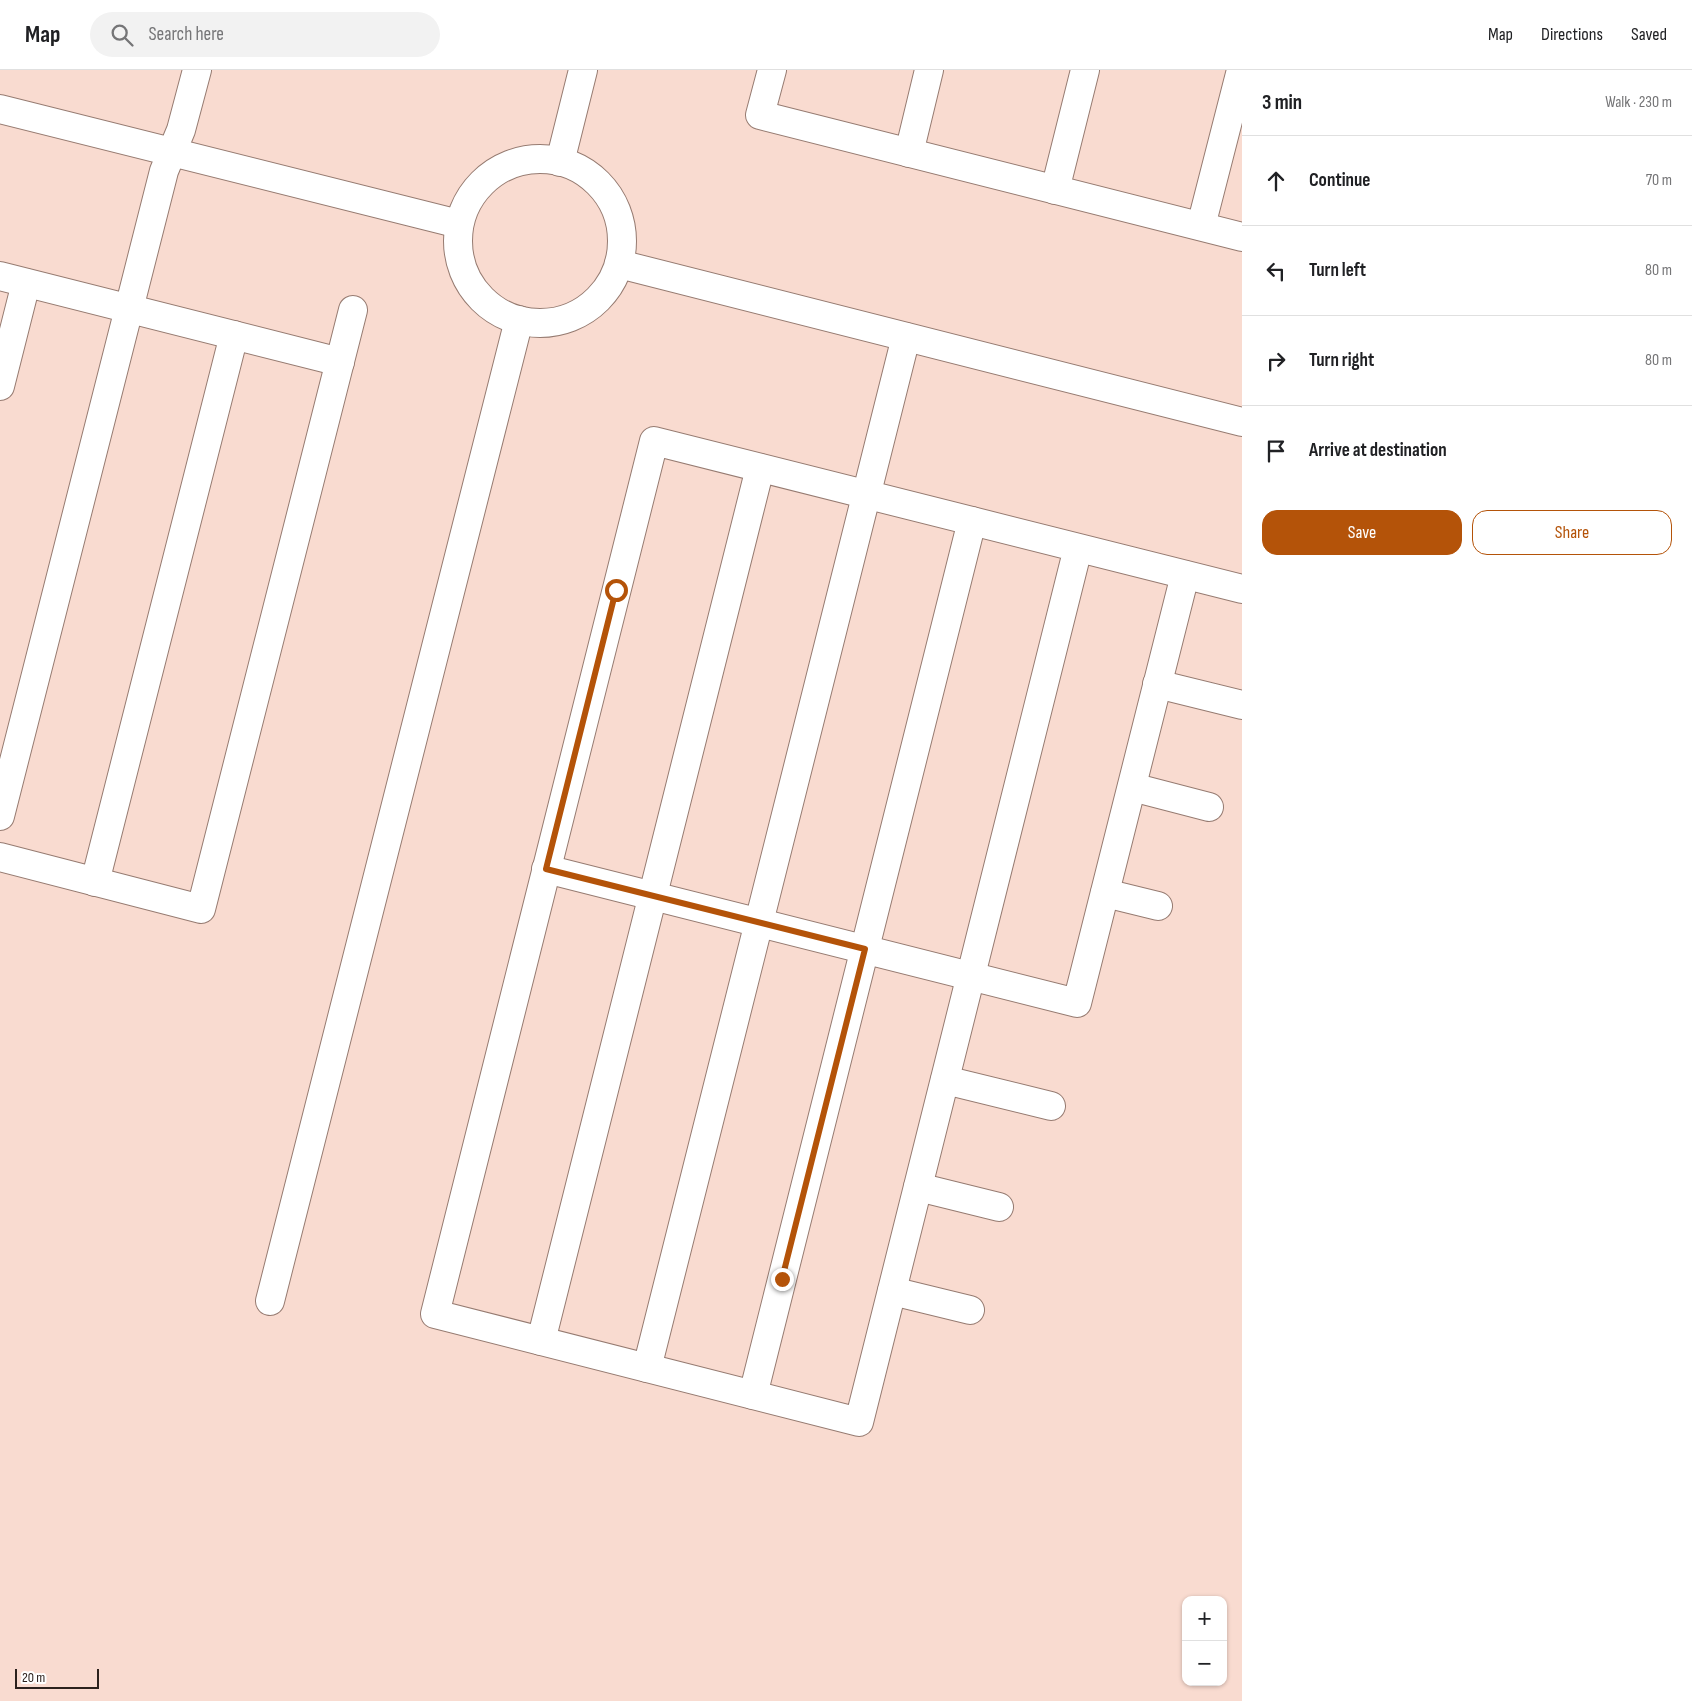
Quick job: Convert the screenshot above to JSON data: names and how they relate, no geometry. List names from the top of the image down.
{
  "scale_bar": "20 m",
  "page": {
    "header": "Map",
    "search": "Search here",
    "nav": ["Map", "Directions", "Saved"],
    "heading": ["3 min", "Walk · 230 m"],
    "list": [
      ["Continue", "70 m"],
      ["Turn left", "80 m"],
      ["Turn right", "80 m"],
      "Arrive at destination"
    ],
    "buttons": ["Save", "Share"],
    "map_buttons": ["+", "−"],
    "scale": "20 m"
  }
}
